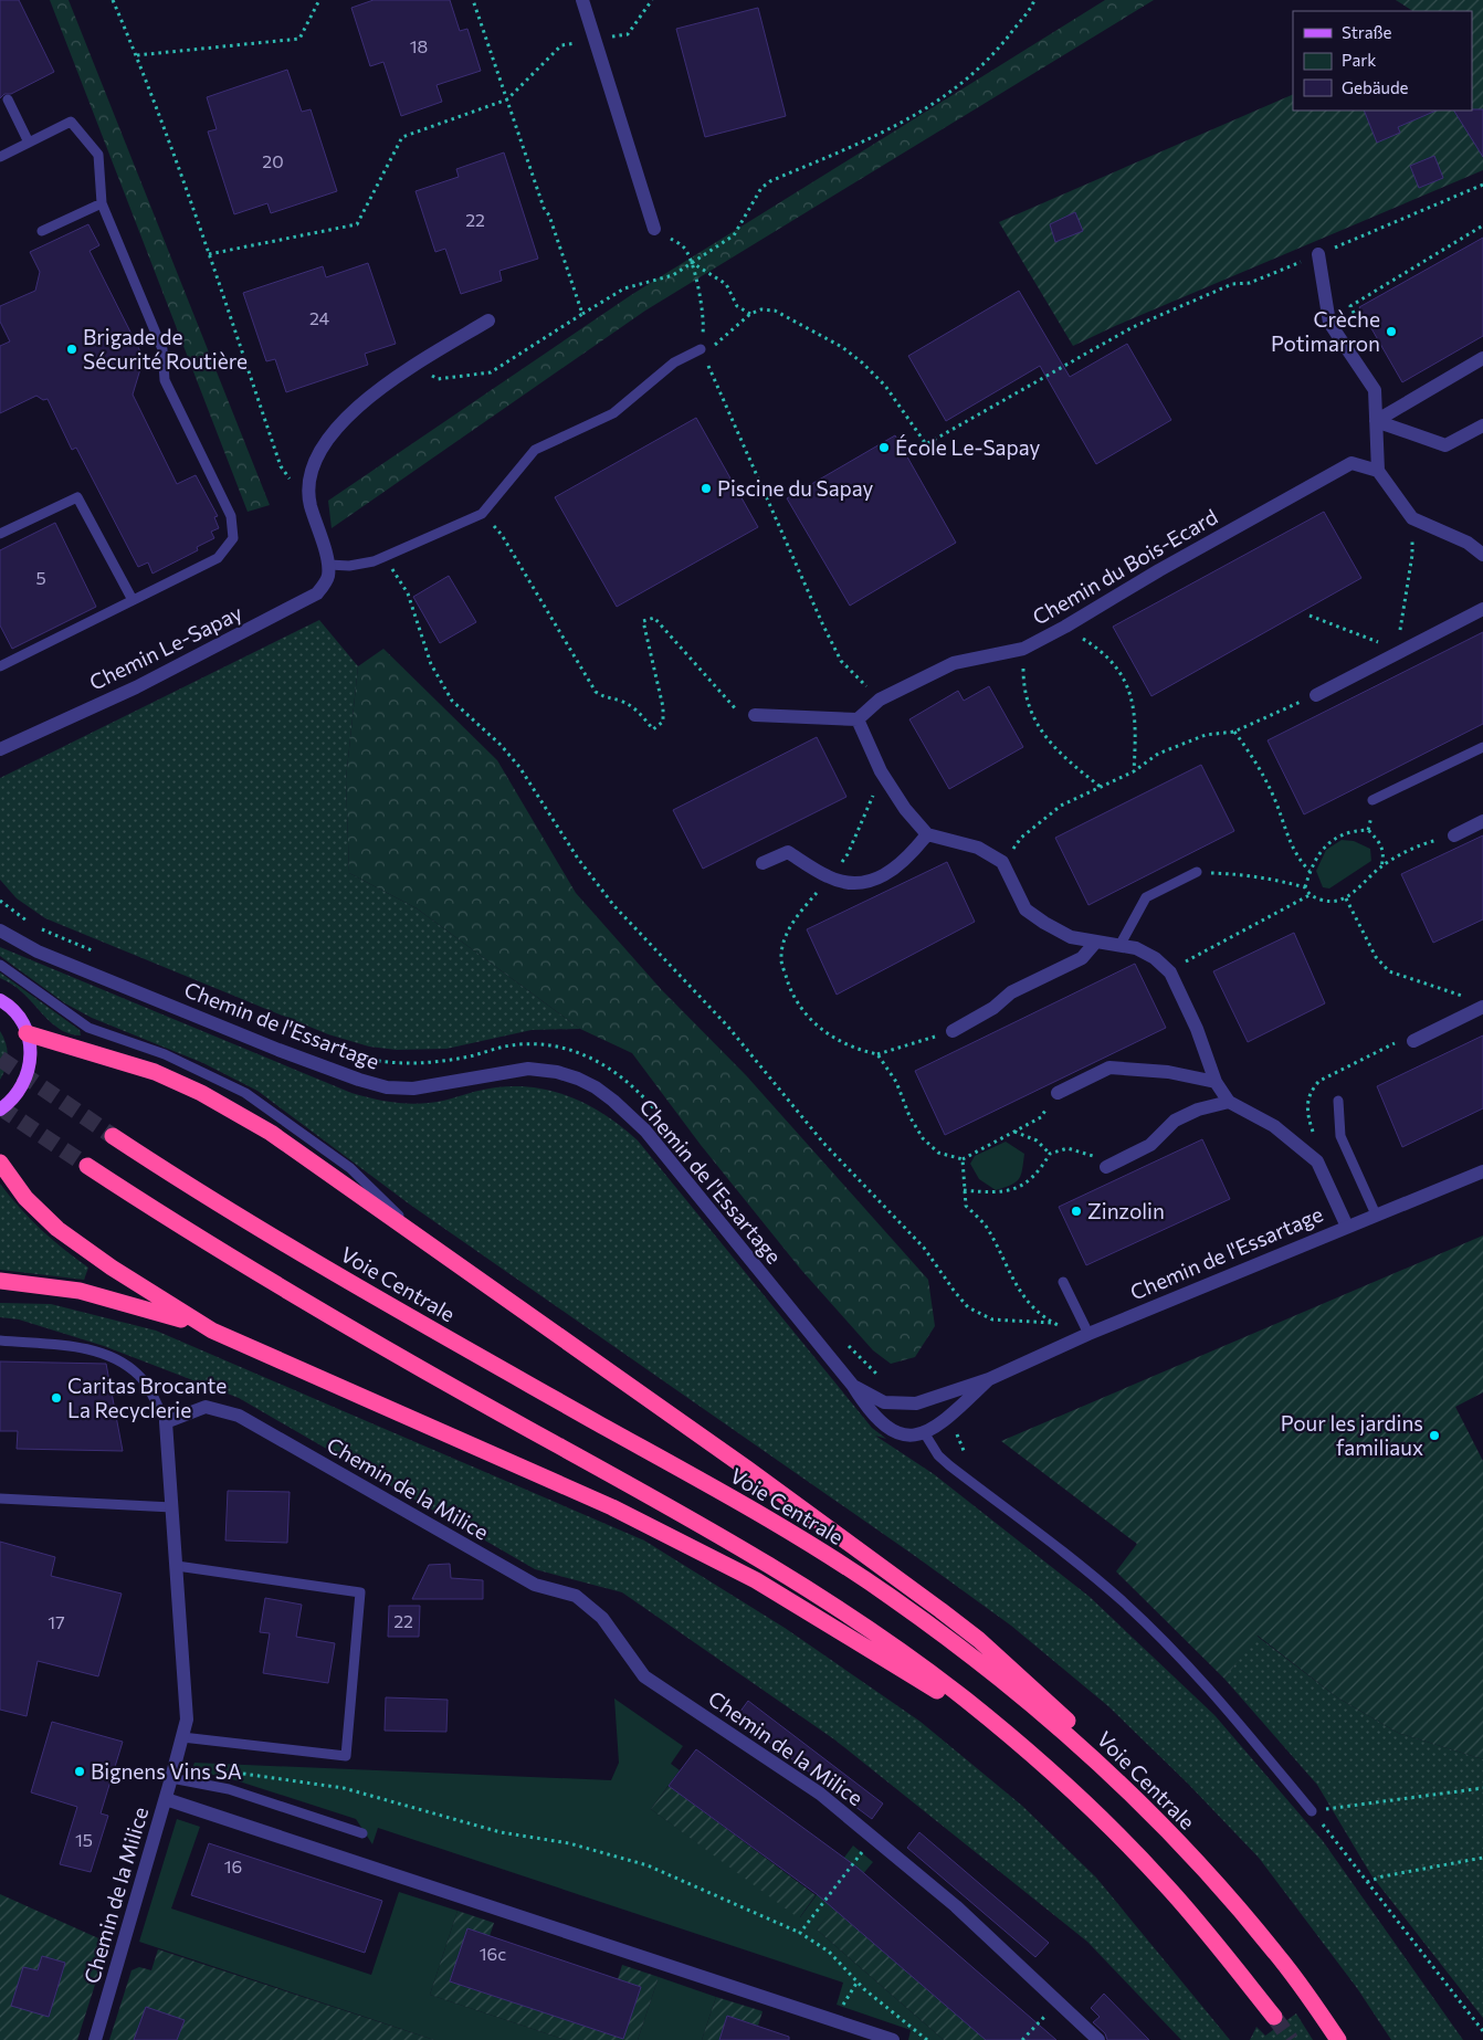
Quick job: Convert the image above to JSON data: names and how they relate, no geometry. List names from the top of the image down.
{
  "streets": {
    "highway": ["Voie Centrale"],
    "street": [
      "Chemin du Bois-Ecard",
      "Chemin Le-Sapay",
      "Chemin de l'Essartage",
      "Chemin de la Milice"
    ]
  },
  "places": [
    "Crèche Potimarron",
    "Brigade de Sécurité Routière",
    "École Le-Sapay",
    "Piscine du Sapay",
    "Zinzolin",
    "Caritas Brocante La Recyclerie",
    "Pour les jardins familiaux",
    "Bignens Vins SA"
  ],
  "house_numbers": [
    "18",
    "20",
    "22",
    "24",
    "5",
    "22",
    "17",
    "15",
    "16",
    "16c"
  ],
  "legend": ["Straße", "Park", "Gebäude"]
}
